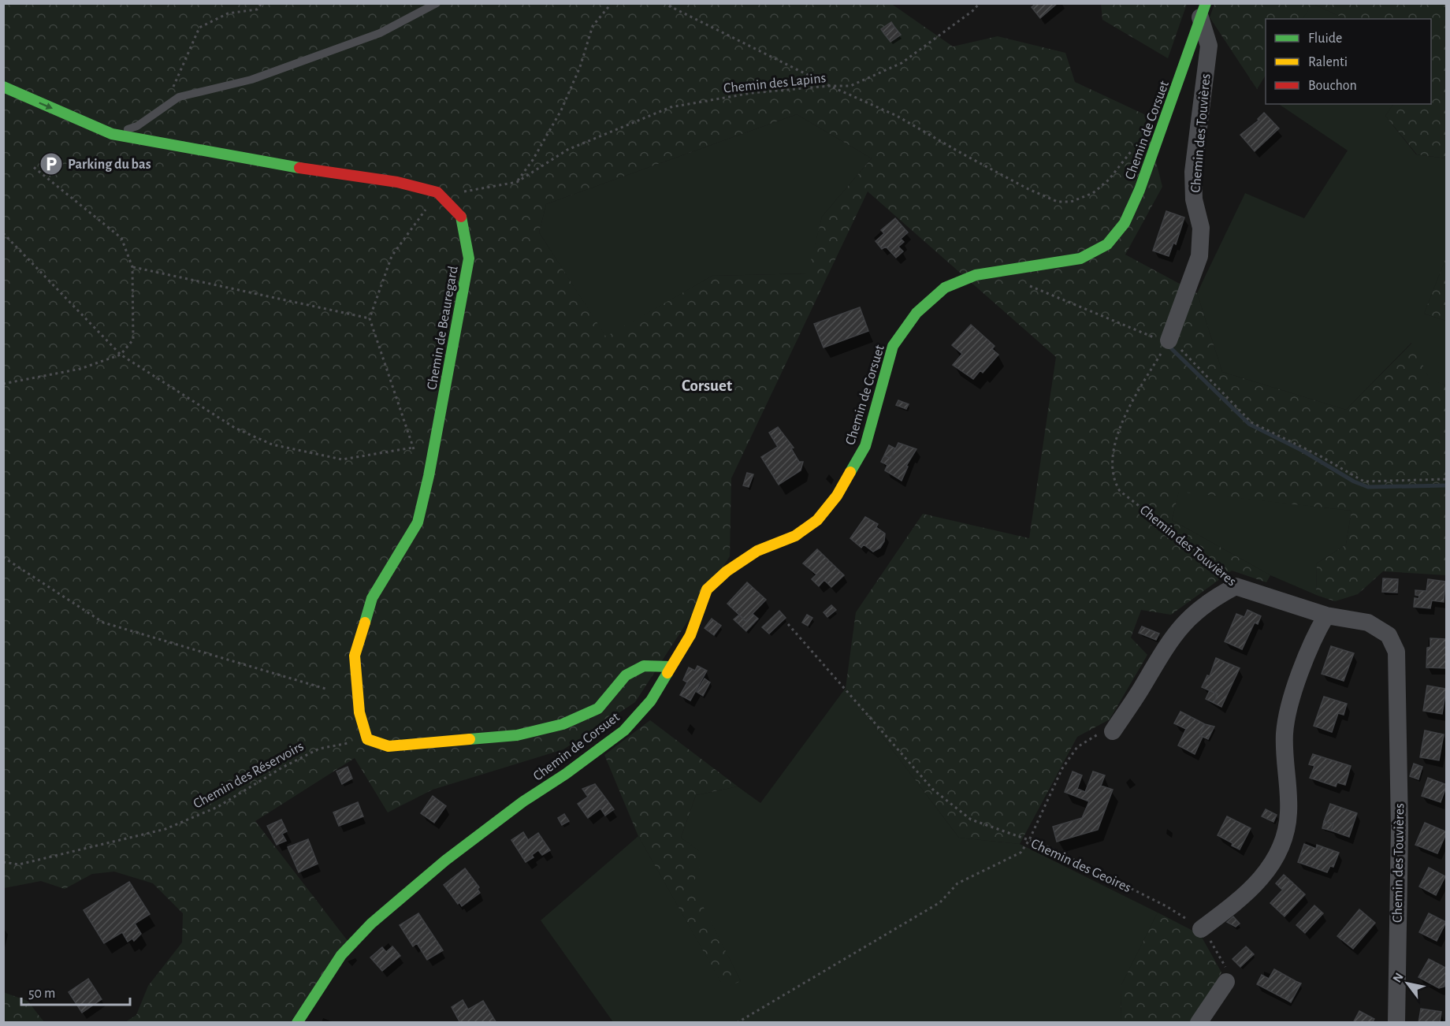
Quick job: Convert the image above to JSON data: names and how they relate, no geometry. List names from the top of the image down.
{
  "streets": {
    "street": ["Chemin de Corsuet", "Chemin des Touvières", "Chemin de Beauregard"],
    "path": ["Chemin des Lapins", "Chemin des Réservoirs", "Chemin des Geoires"]
  },
  "crossings": [
    ["Chemin des Lapins", "Chemin de Beauregard"],
    ["Chemin de Corsuet", "Chemin des Touvières"],
    ["Chemin de Beauregard", "Chemin des Réservoirs"]
  ],
  "districts": ["Corsuet"],
  "places": {
    "parking": ["Parking du bas"]
  },
  "legend": ["Fluide", "Ralenti", "Bouchon"],
  "scale_bar": "50 m",
  "north": "top left"
}
